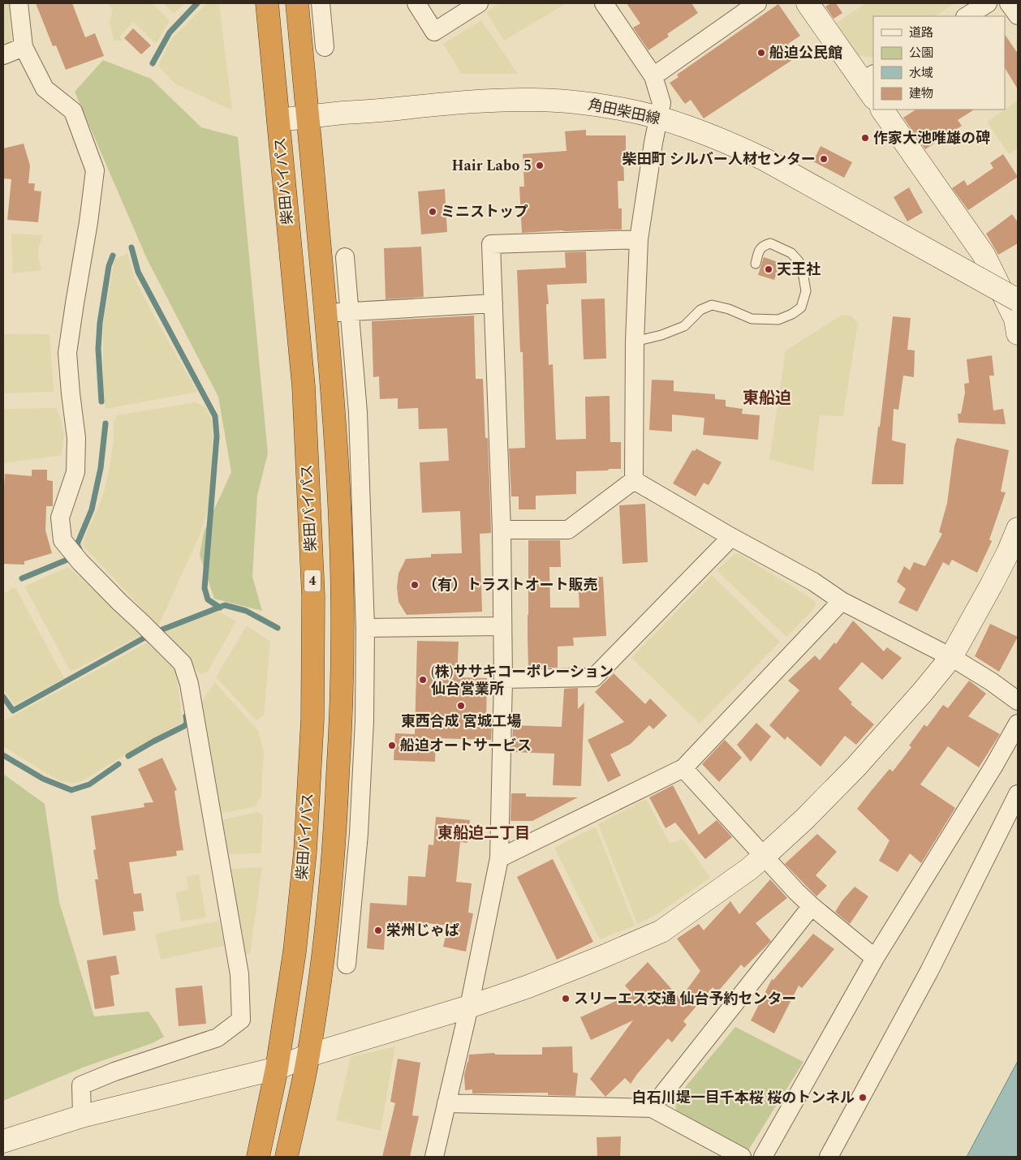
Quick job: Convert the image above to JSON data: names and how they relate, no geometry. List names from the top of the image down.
{
  "streets": {
    "highway": ["柴田バイパス", "4"],
    "street": ["角田柴田線"]
  },
  "crossings": [
    ["角田柴田線", "柴田バイパス"]
  ],
  "districts": ["東船迫", "東船迫二丁目"],
  "places": [
    "船迫公民館",
    "作家大池唯雄の碑",
    "柴田町 シルバー人材センター",
    "Hair Labo 5",
    "ミニストップ",
    "天王社",
    "（有）トラストオート販売",
    "(株)ササキコーポレーション 仙台営業所",
    "東西合成 宮城工場",
    "船迫オートサービス",
    "栄州じゃぱ",
    "スリーエス交通 仙台予約センター",
    "白石川堤一目千本桜 桜のトンネル"
  ],
  "legend": [
    "道路",
    "公園",
    "水域",
    "建物"
  ]
}
